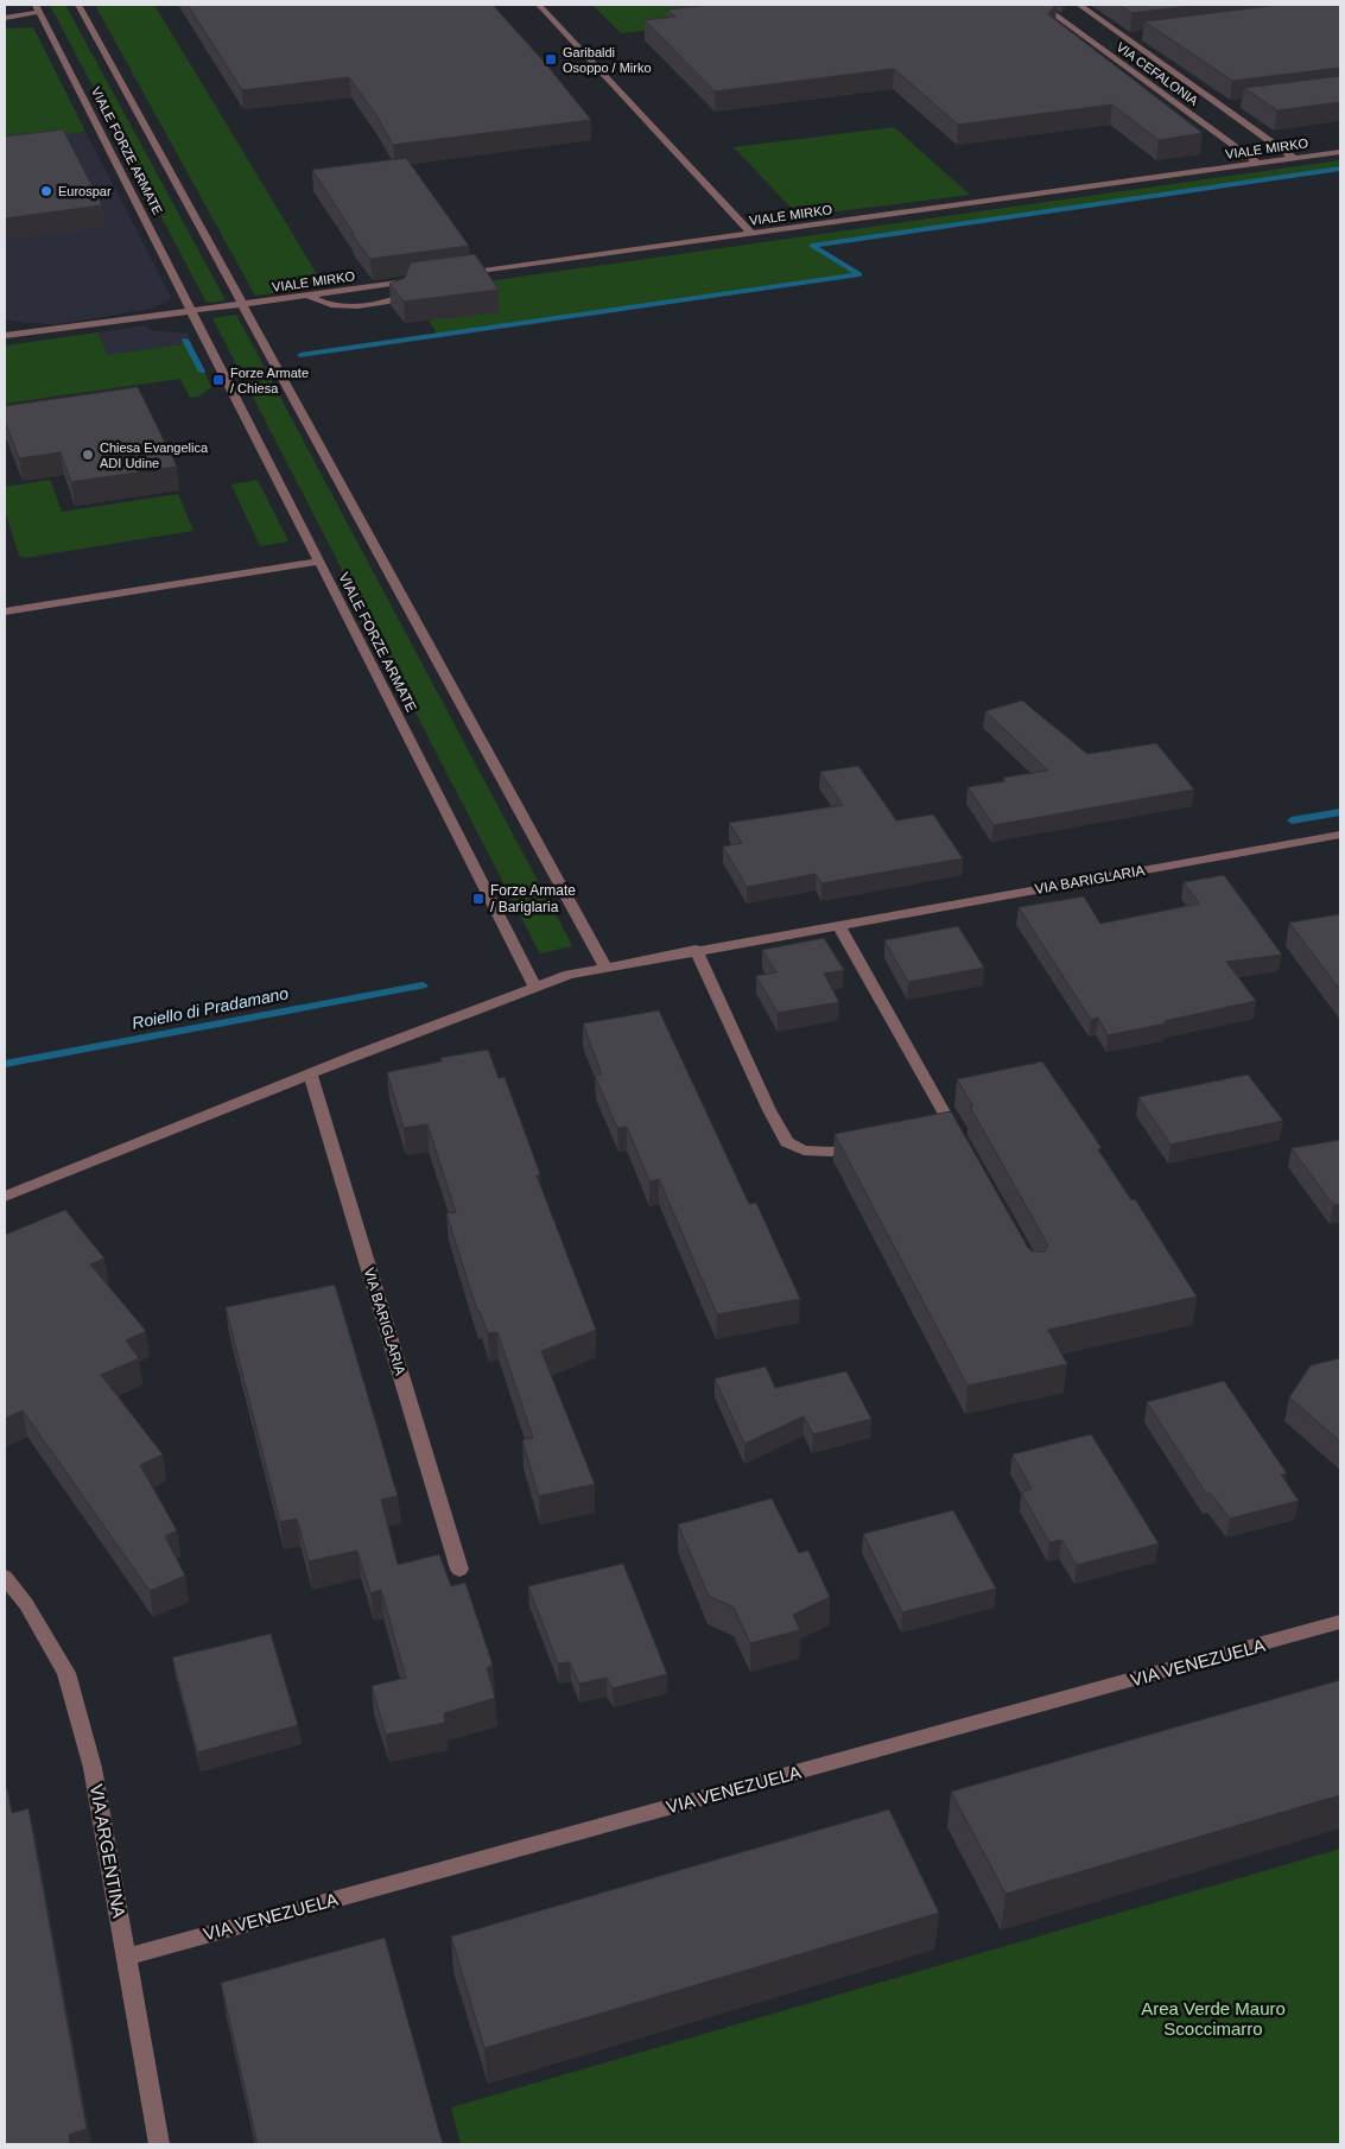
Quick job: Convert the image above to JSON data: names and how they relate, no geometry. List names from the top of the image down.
{
  "streets": {
    "street": [
      "VIA CEFALONIA",
      "VIALE MIRKO",
      "VIALE FORZE ARMATE",
      "VIA BARIGLARIA",
      "VIA VENEZUELA",
      "VIA ARGENTINA"
    ]
  },
  "crossings": [
    ["VIA CEFALONIA", "VIALE MIRKO"],
    ["VIALE MIRKO", "VIALE FORZE ARMATE"],
    ["VIALE FORZE ARMATE", "VIA BARIGLARIA"],
    ["VIA VENEZUELA", "VIA ARGENTINA"]
  ],
  "water": ["Roiello di Pradamano"],
  "parks": ["Area Verde Mauro Scoccimarro"],
  "places": {
    "transit": ["Garibaldi Osoppo / Mirko", "Forze Armate / Chiesa", "Forze Armate / Bariglaria"],
    "other": ["Eurospar", "Chiesa Evangelica ADI Udine"]
  }
}
